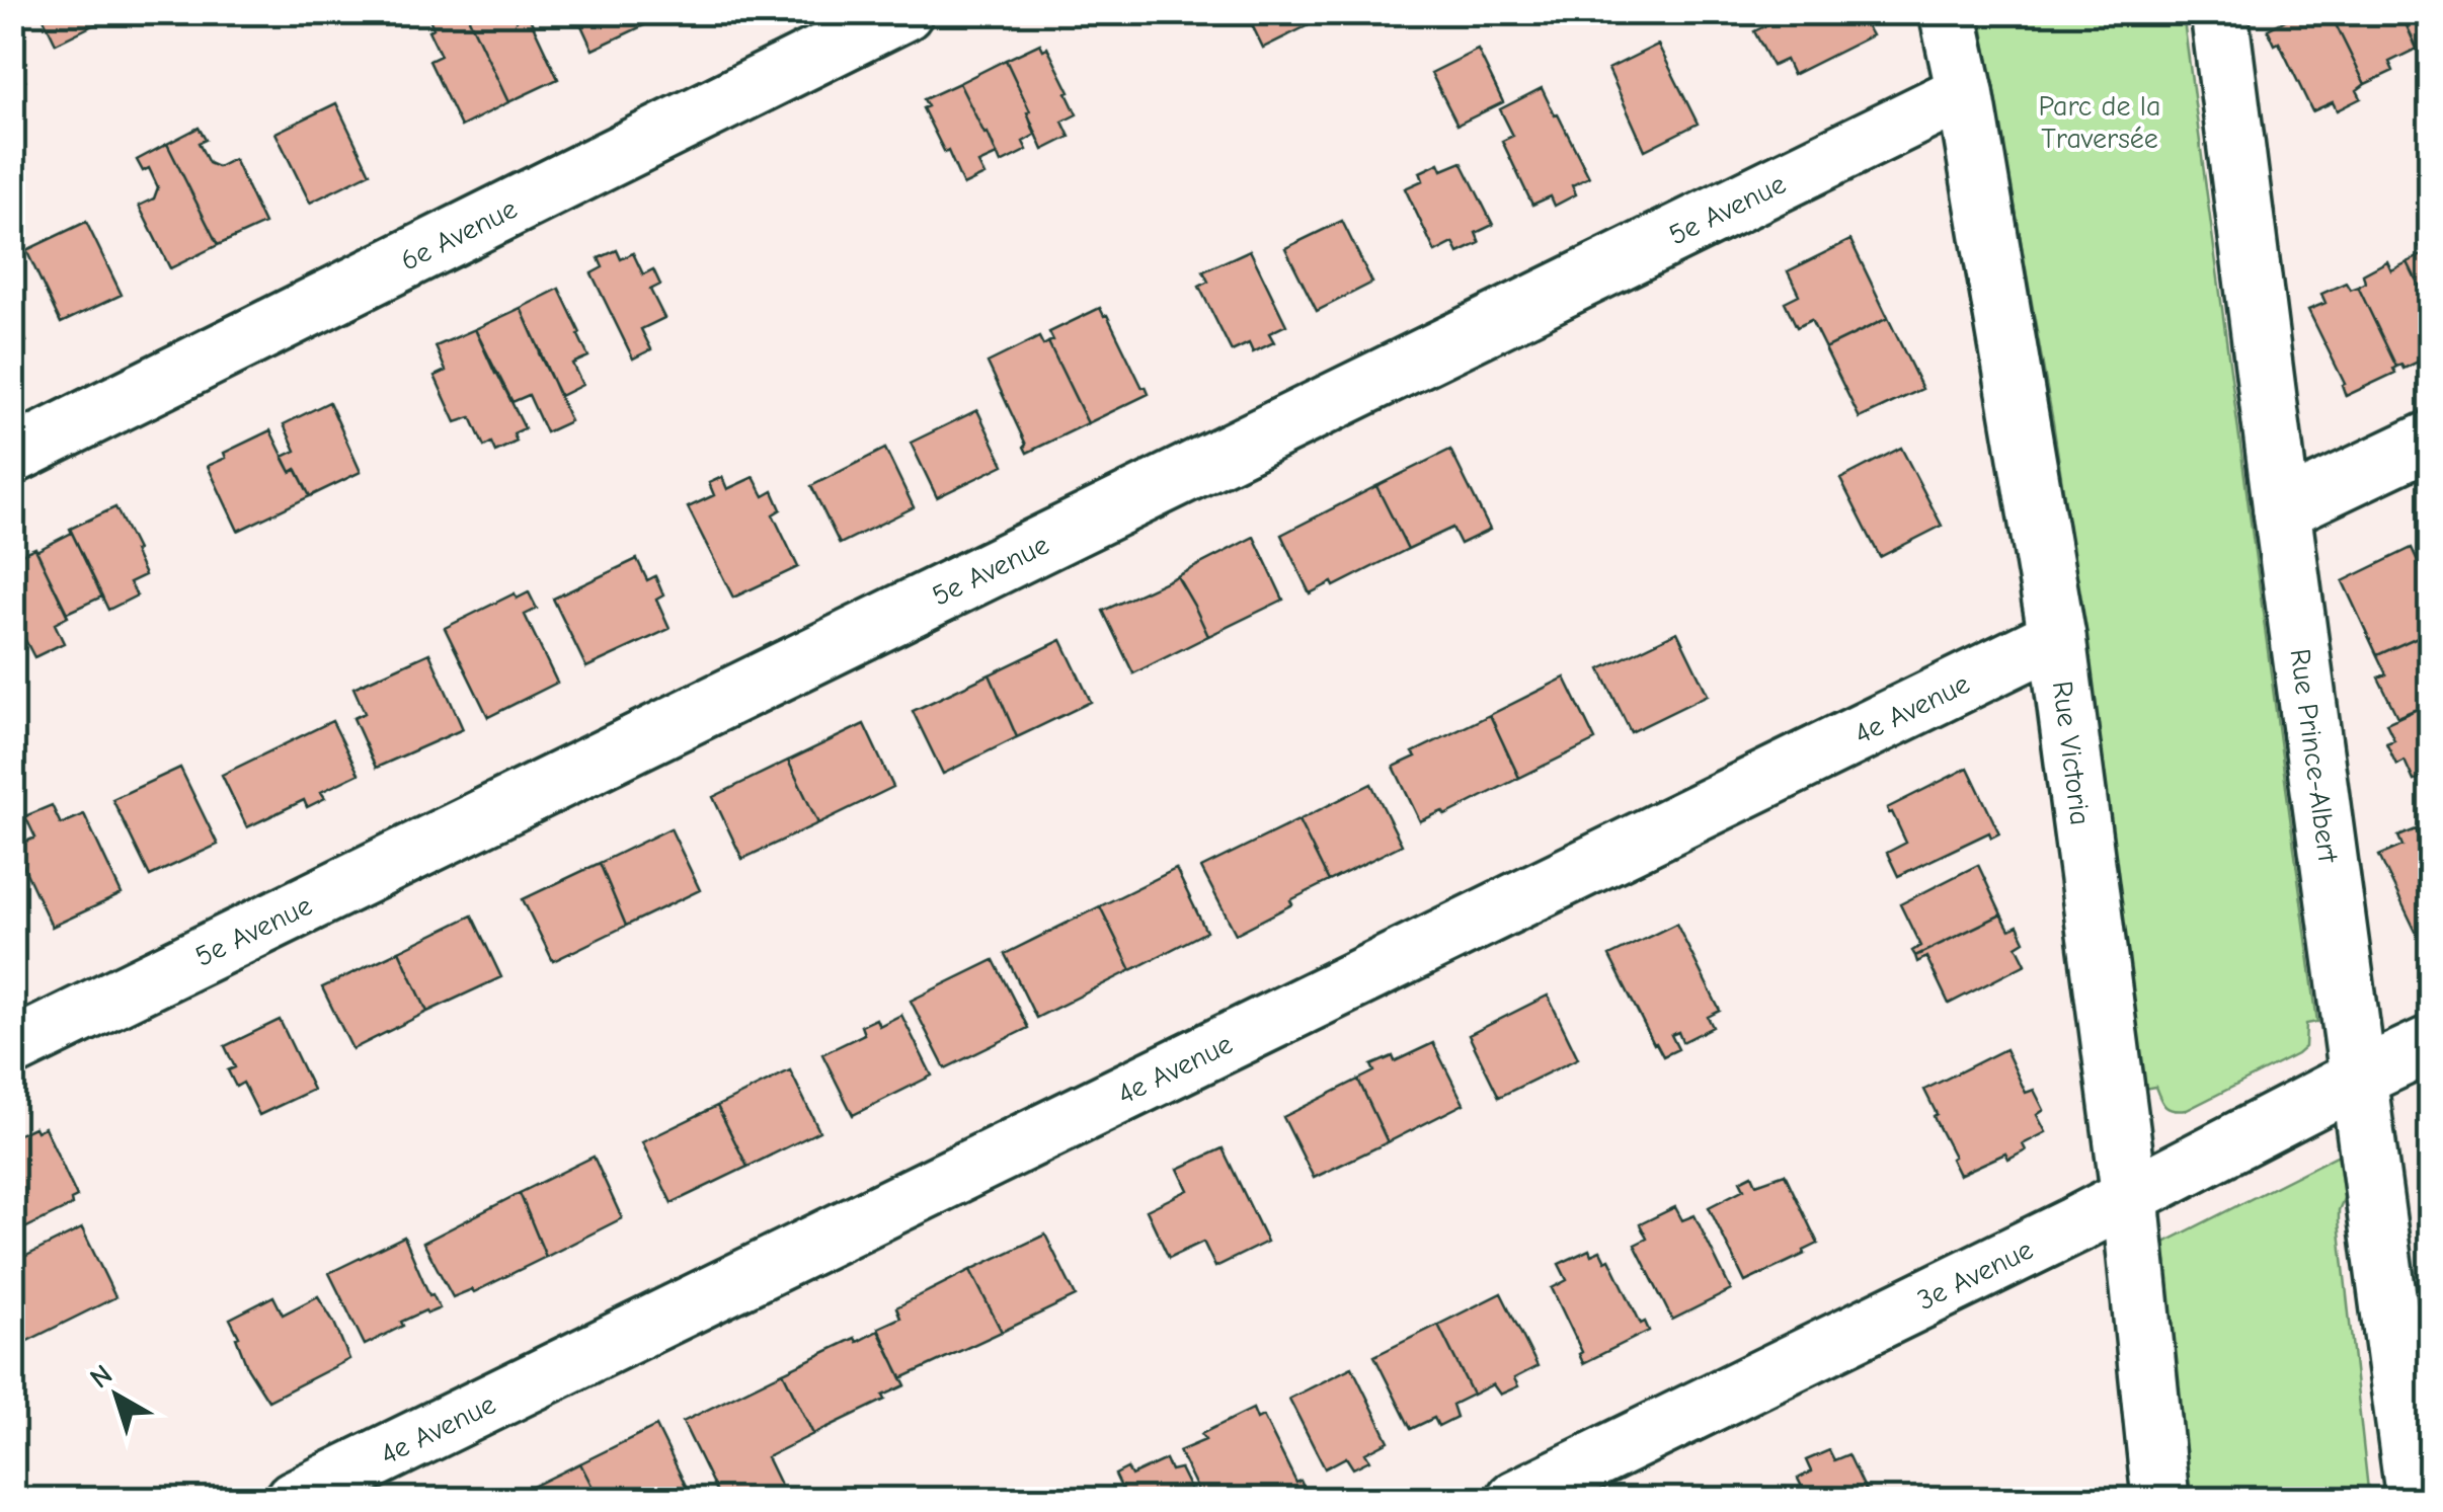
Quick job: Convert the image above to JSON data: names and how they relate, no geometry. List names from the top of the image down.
{
  "streets": {
    "street": [
      "5e Avenue",
      "6e Avenue",
      "4e Avenue",
      "Rue Victoria",
      "Rue Prince-Albert",
      "3e Avenue"
    ]
  },
  "crossings": [
    ["5e Avenue", "Rue Victoria"],
    ["4e Avenue", "Rue Victoria"],
    ["Rue Victoria", "3e Avenue"],
    ["Rue Prince-Albert", "3e Avenue"]
  ],
  "parks": ["Parc de la Traversée"],
  "north": "top left"
}
